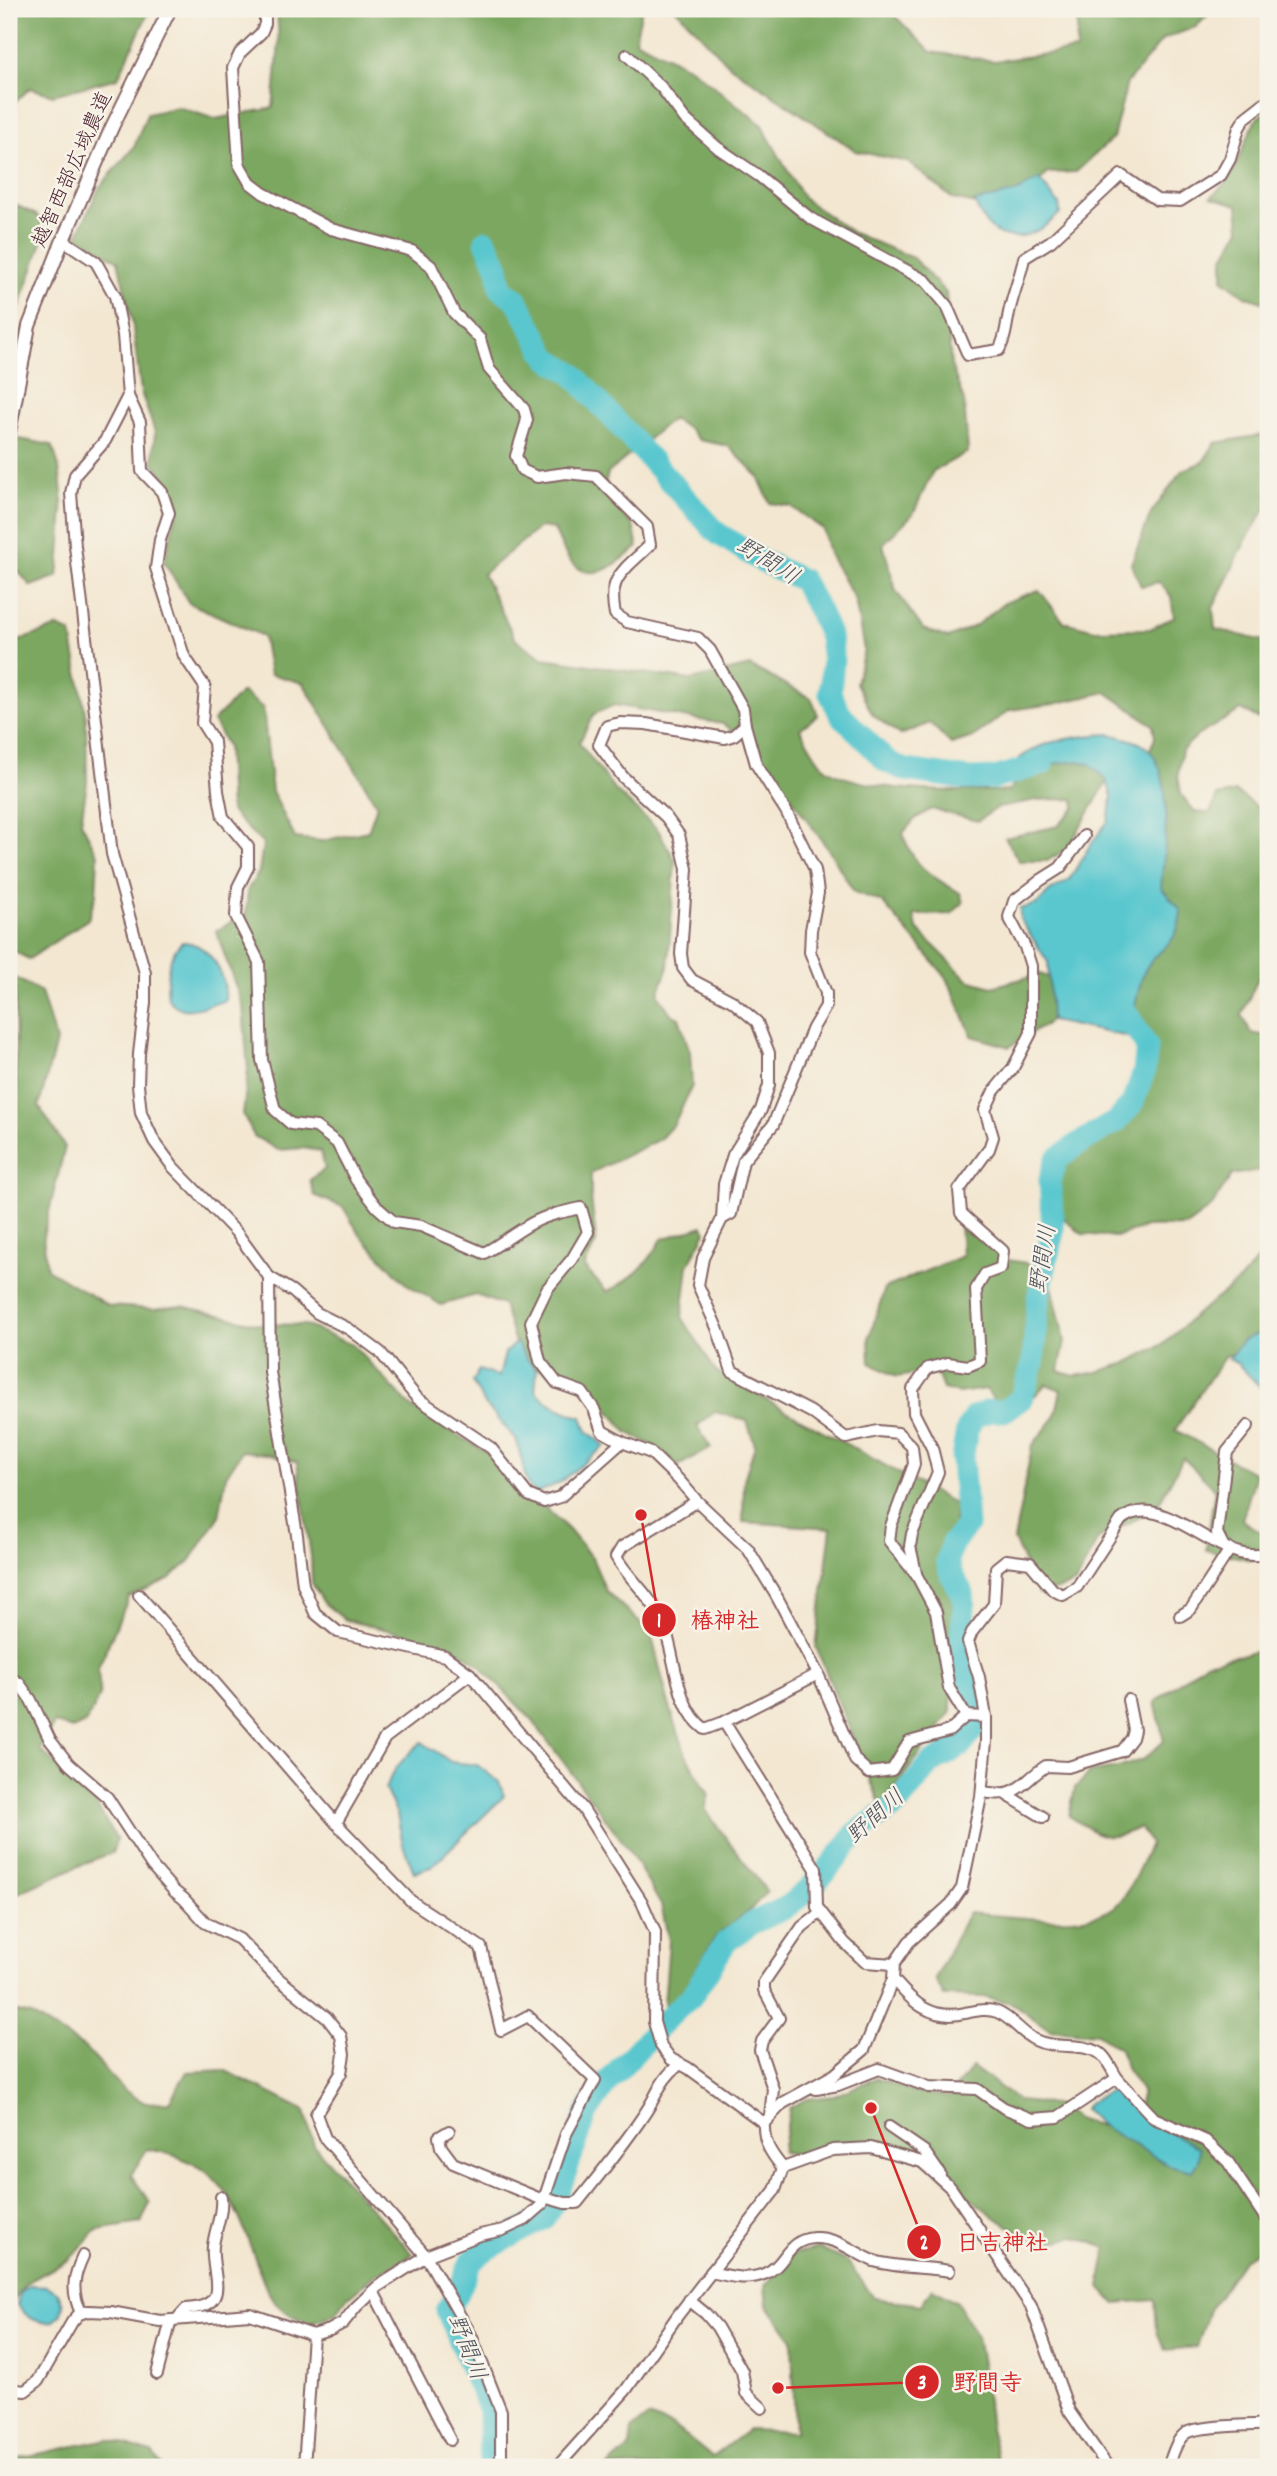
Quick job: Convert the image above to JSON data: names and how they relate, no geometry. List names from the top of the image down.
{
  "streets": {
    "street": ["越智西部広域農道"]
  },
  "water": ["野間川"],
  "places": ["椿神社", "日吉神社", "野間寺"]
}
